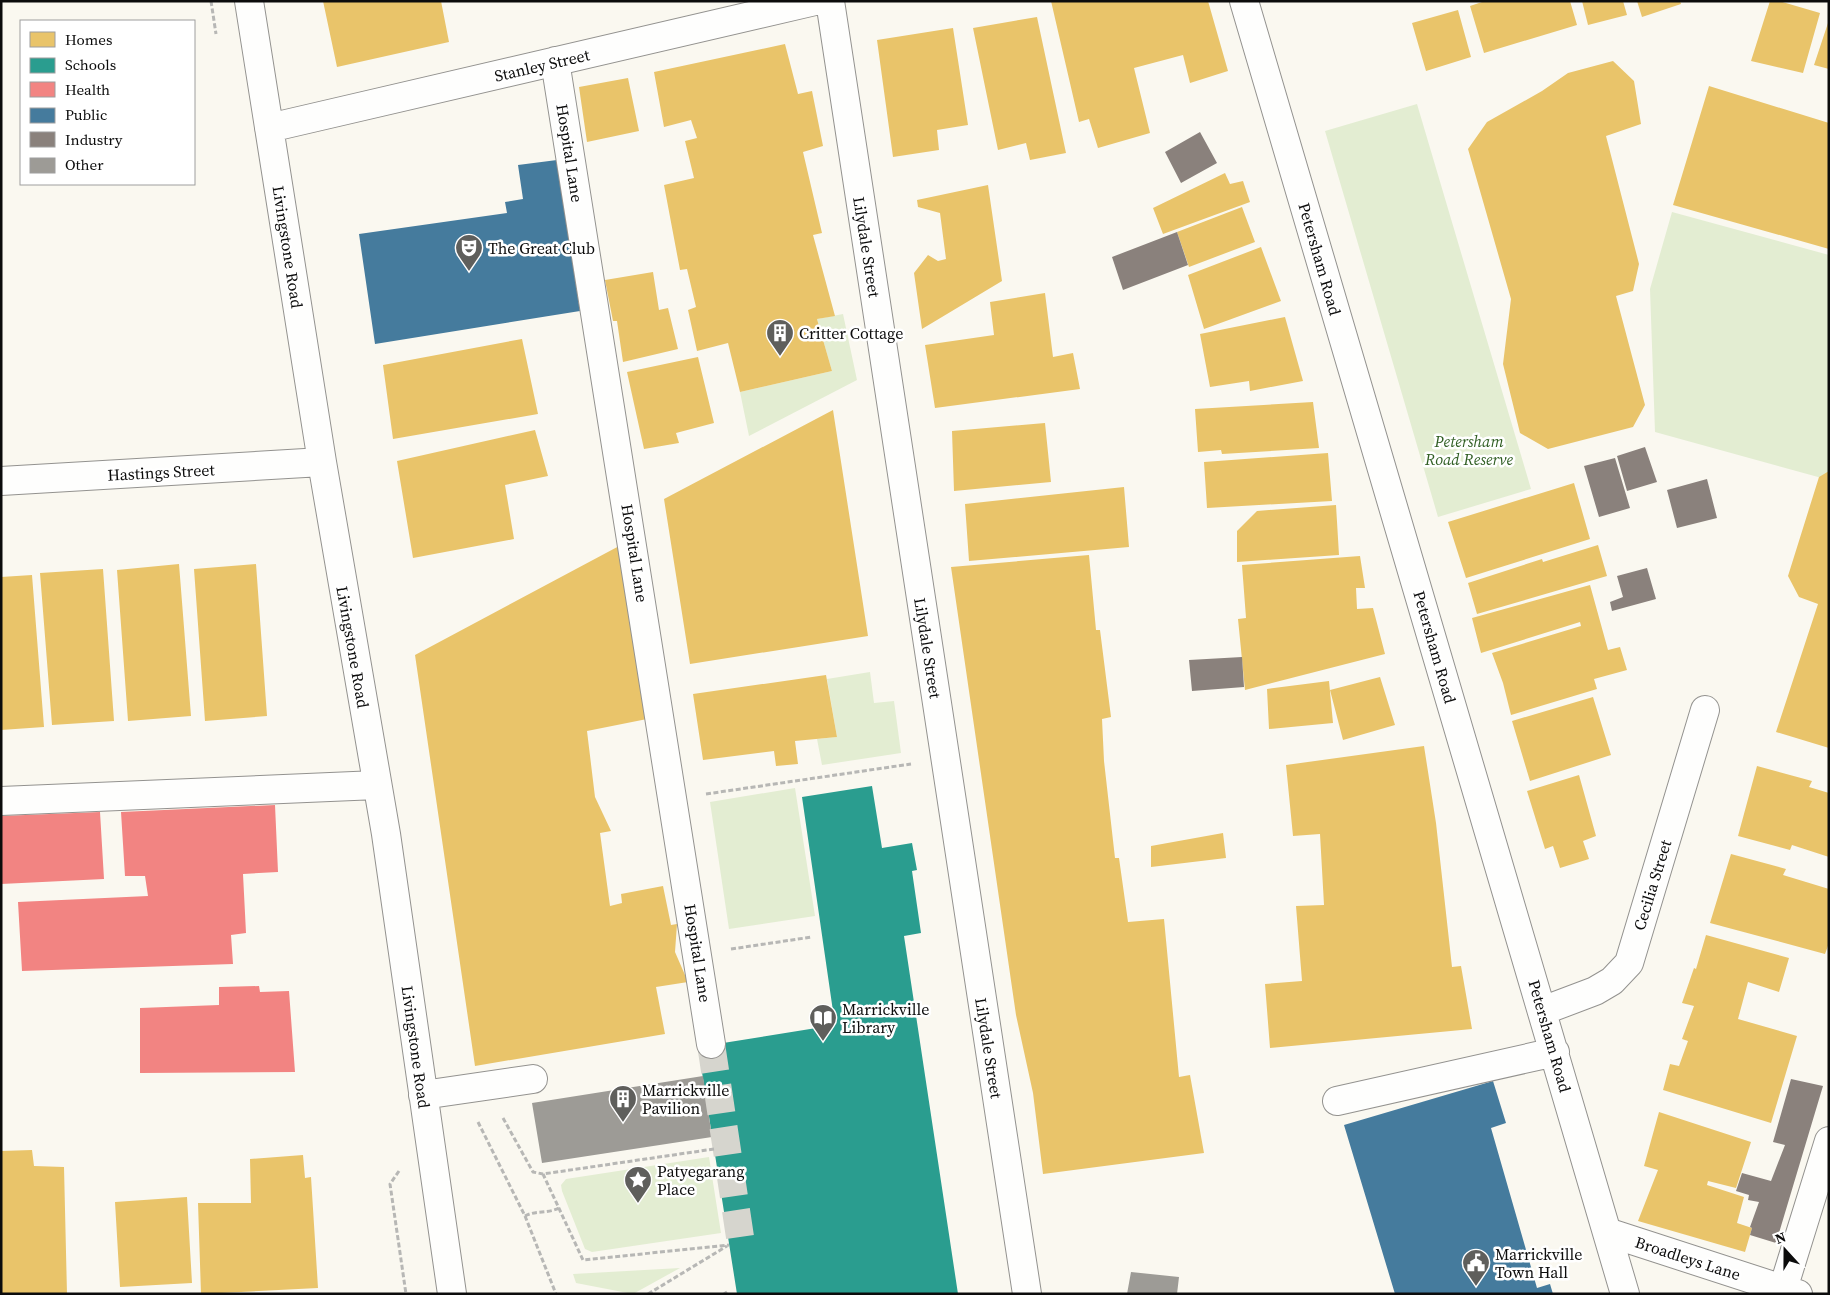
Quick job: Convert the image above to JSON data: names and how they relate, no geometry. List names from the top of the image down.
{
  "streets": {
    "street": [
      "Stanley Street",
      "Hospital Lane",
      "Livingstone Road",
      "Lilydale Street",
      "Petersham Road",
      "Hastings Street",
      "Cecilia Street",
      "Broadleys Lane"
    ]
  },
  "crossings": [
    ["Stanley Street", "Hospital Lane"],
    ["Stanley Street", "Livingstone Road"],
    ["Livingstone Road", "Hastings Street"],
    ["Petersham Road", "Cecilia Street"],
    ["Petersham Road", "Broadleys Lane"]
  ],
  "parks": ["Petersham Road Reserve"],
  "places": {
    "theatre": ["The Great Club"],
    "building": ["Critter Cottage", "Marrickville Pavilion"],
    "library": ["Marrickville Library"],
    "place": ["Patyegarang Place"],
    "public building": ["Marrickville Town Hall"]
  },
  "legend": [
    "Homes",
    "Schools",
    "Health",
    "Public",
    "Industry",
    "Other"
  ],
  "north": "top"
}
